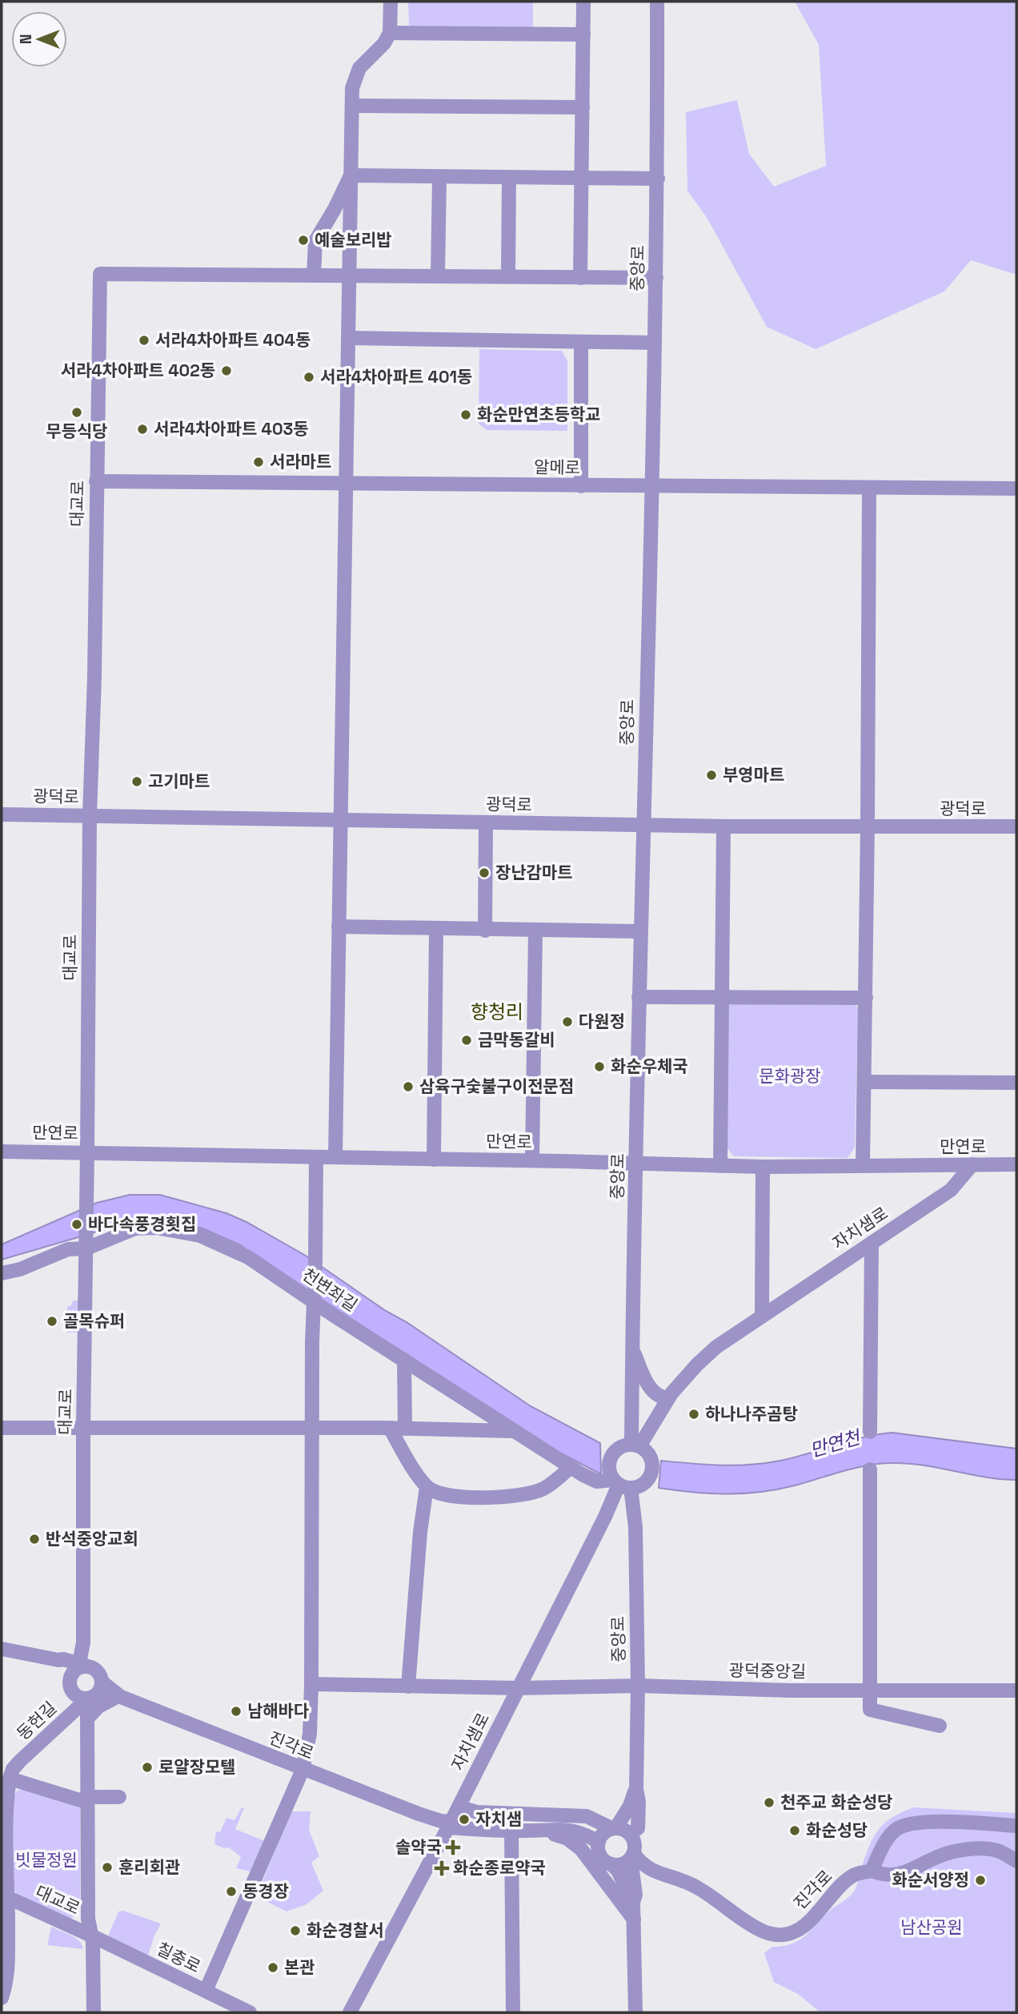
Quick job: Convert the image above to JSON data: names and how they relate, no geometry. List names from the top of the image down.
{
  "streets": {
    "street": [
      "중앙로",
      "알메로",
      "대교로",
      "광덕로",
      "만연로",
      "자치샘로",
      "천변좌길",
      "광덕중앙길",
      "동헌길",
      "진각로",
      "칠충로"
    ]
  },
  "crossings": [
    ["중앙로", "알메로"],
    ["중앙로", "광덕로"],
    ["중앙로", "만연로"],
    ["중앙로", "자치샘로"],
    ["중앙로", "천변좌길"],
    ["중앙로", "광덕중앙길"],
    ["중앙로", "진각로"],
    ["알메로", "대교로"],
    ["대교로", "광덕로"],
    ["대교로", "만연로"],
    ["대교로", "천변좌길"],
    ["대교로", "동헌길"],
    ["대교로", "칠충로"],
    ["만연로", "자치샘로"],
    ["자치샘로", "천변좌길"],
    ["자치샘로", "광덕중앙길"],
    ["자치샘로", "진각로"],
    ["동헌길", "진각로"]
  ],
  "districts": ["향청리"],
  "water": ["만연천"],
  "parks": ["문화광장", "빗물정원", "남산공원"],
  "places": {
    "other": [
      "예술보리밥",
      "서라4차아파트 404동",
      "서라4차아파트 402동",
      "서라4차아파트 401동",
      "무등식당",
      "화순만연초등학교",
      "서라4차아파트 403동",
      "서라마트",
      "부영마트",
      "고기마트",
      "장난감마트",
      "다원정",
      "금막동갈비",
      "화순우체국",
      "삼육구숯불구이전문점",
      "바다속풍경횟집",
      "골목슈퍼",
      "하나나주곰탕",
      "반석중앙교회",
      "남해바다",
      "로얄장모텔",
      "천주교 화순성당",
      "자치샘",
      "화순성당",
      "훈리회관",
      "화순서양정",
      "동경장",
      "화순경찰서",
      "본관"
    ],
    "health": ["솔약국", "화순종로약국"]
  },
  "north": "left"
}
